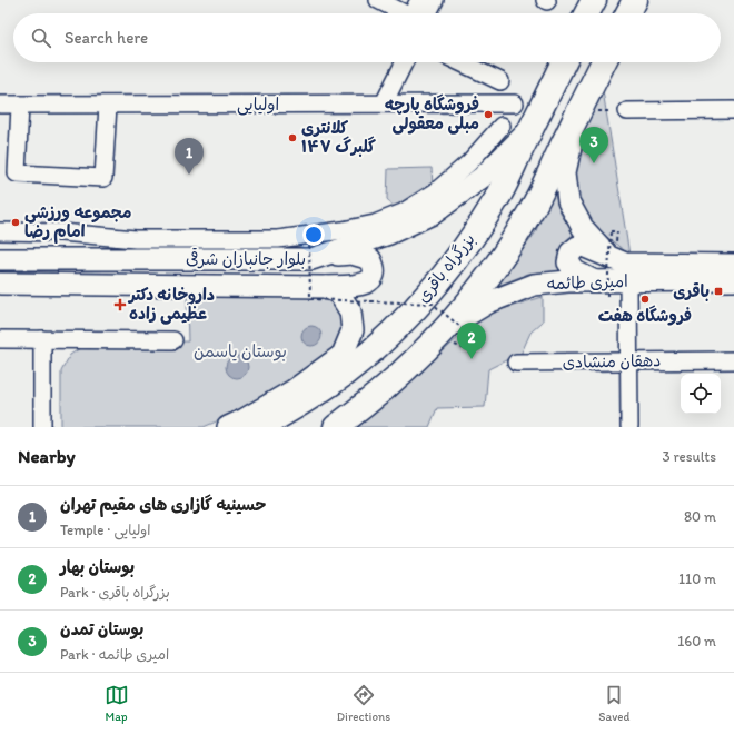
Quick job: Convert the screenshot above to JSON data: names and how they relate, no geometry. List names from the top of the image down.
{
  "streets": {
    "highway": ["بزرگراه باقری"],
    "main road": ["بلوار جانبازان شرقی", "امیری طائمه"],
    "street": ["اولیایی", "دهقان منشادی"]
  },
  "crossings": [
    ["بلوار جانبازان شرقی", "بزرگراه باقری"]
  ],
  "parks": ["بوستان یاسمن"],
  "places": {
    "other": [
      "فروشگاه پارچه مبلی معقولی",
      "کلانتری ۱۴۷ گلبرگ",
      "مجموعه ورزشی امام رضا",
      "فروشگاه هفت"
    ],
    "transit": ["باقری"],
    "health": ["داروخانه دکتر عظیمی زاده"]
  },
  "page": {
    "search": "Search here",
    "pins": ["3", "1", "2"],
    "heading": ["Nearby", "3 results"],
    "list": [
      {
        "mark": "1",
        "name": "حسینیه گازاری های مقیم تهران",
        "note": "Temple · اولیایی",
        "value": "80 m"
      },
      {
        "mark": "2",
        "name": "بوستان بهار",
        "note": "Park · بزرگراه باقری",
        "value": "110 m"
      },
      {
        "mark": "3",
        "name": "بوستان تمدن",
        "note": "Park · امیری طائمه",
        "value": "160 m"
      }
    ],
    "nav": ["Map", "Directions", "Saved"]
  }
}
